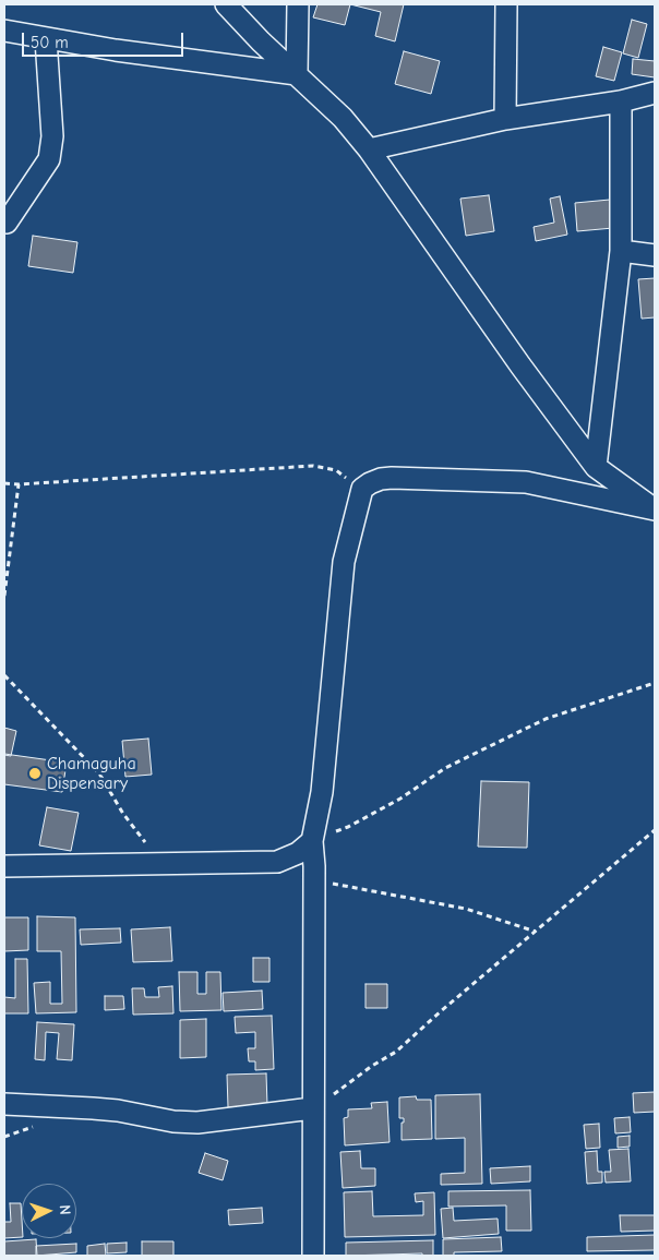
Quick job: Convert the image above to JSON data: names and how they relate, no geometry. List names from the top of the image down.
{
  "places": ["Chamaguha Dispensary"],
  "scale_bar": "50 m",
  "north": "right"
}
